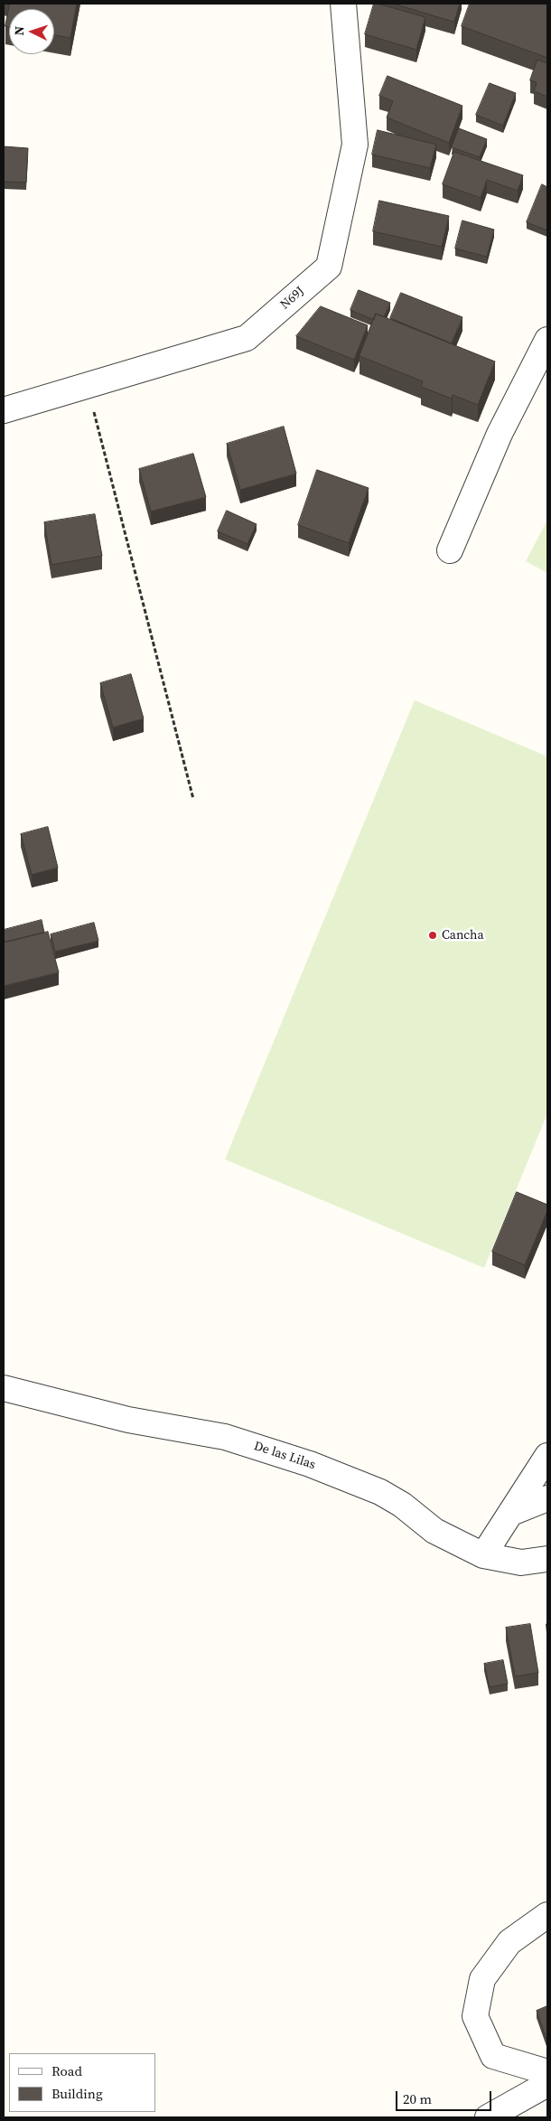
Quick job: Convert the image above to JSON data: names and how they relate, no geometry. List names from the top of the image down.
{
  "streets": {
    "street": ["N69J", "De las Lilas"]
  },
  "places": ["Cancha"],
  "legend": ["Road", "Building"],
  "scale_bar": "20 m",
  "north": "left"
}
